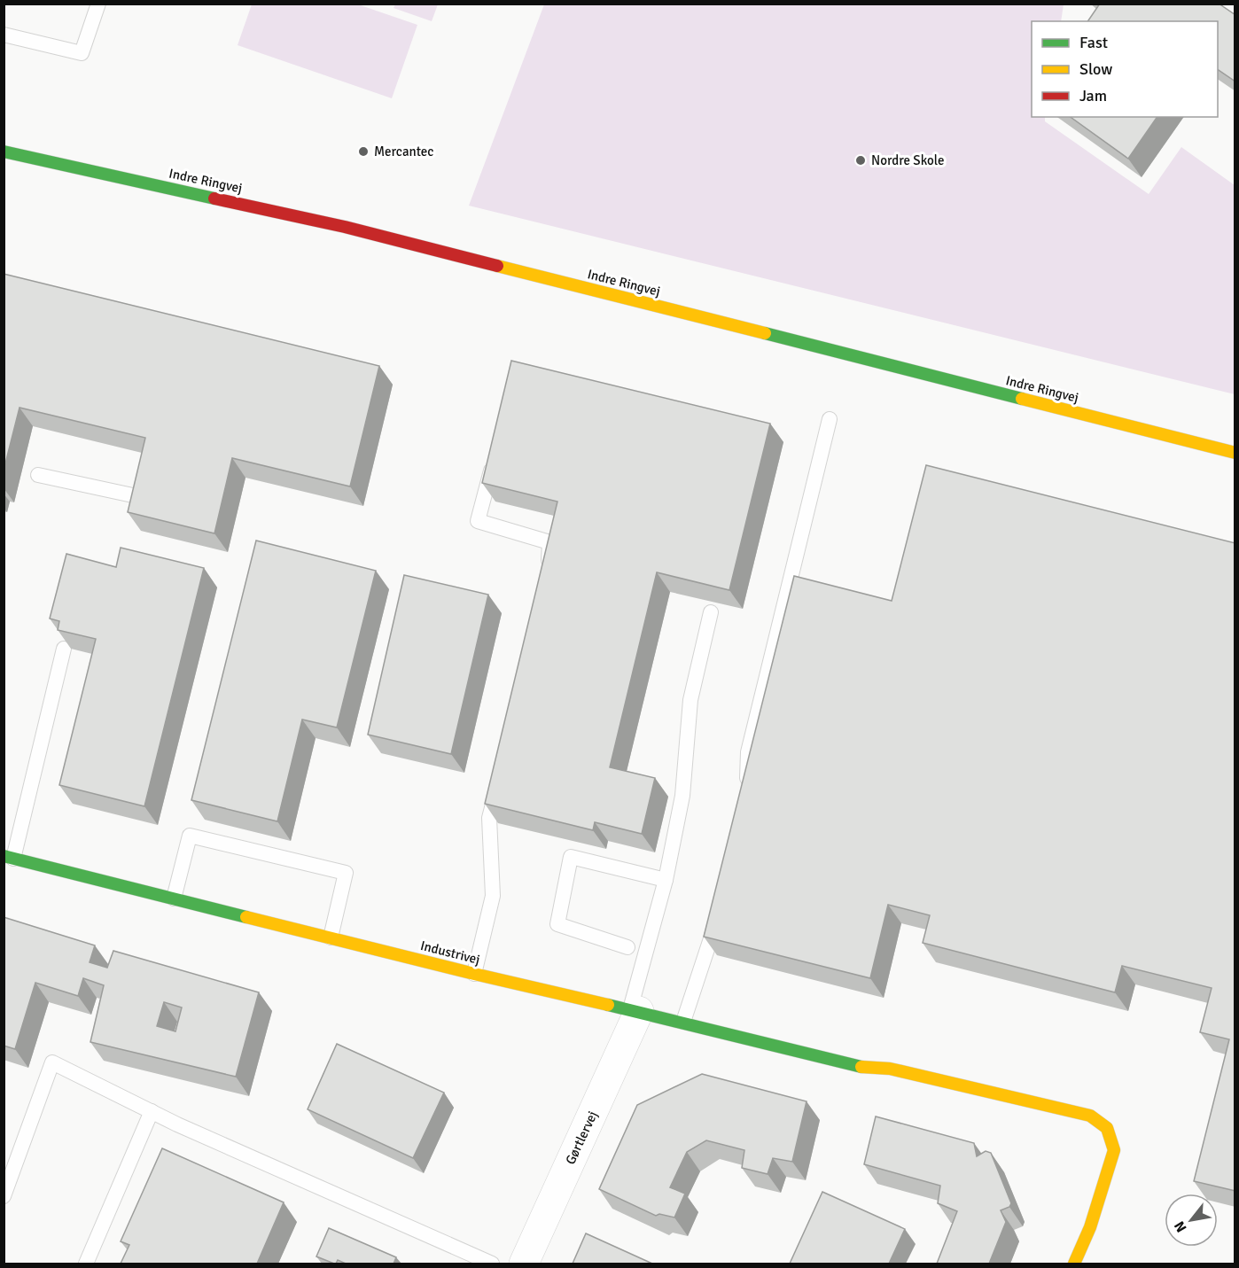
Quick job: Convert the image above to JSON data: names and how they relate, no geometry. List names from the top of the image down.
{
  "streets": {
    "street": ["Indre Ringvej", "Industrivej", "Gørtlervej"]
  },
  "crossings": [
    ["Industrivej", "Gørtlervej"]
  ],
  "places": ["Mercantec", "Nordre Skole"],
  "legend": ["Fast", "Slow", "Jam"],
  "north": "bottom left"
}
